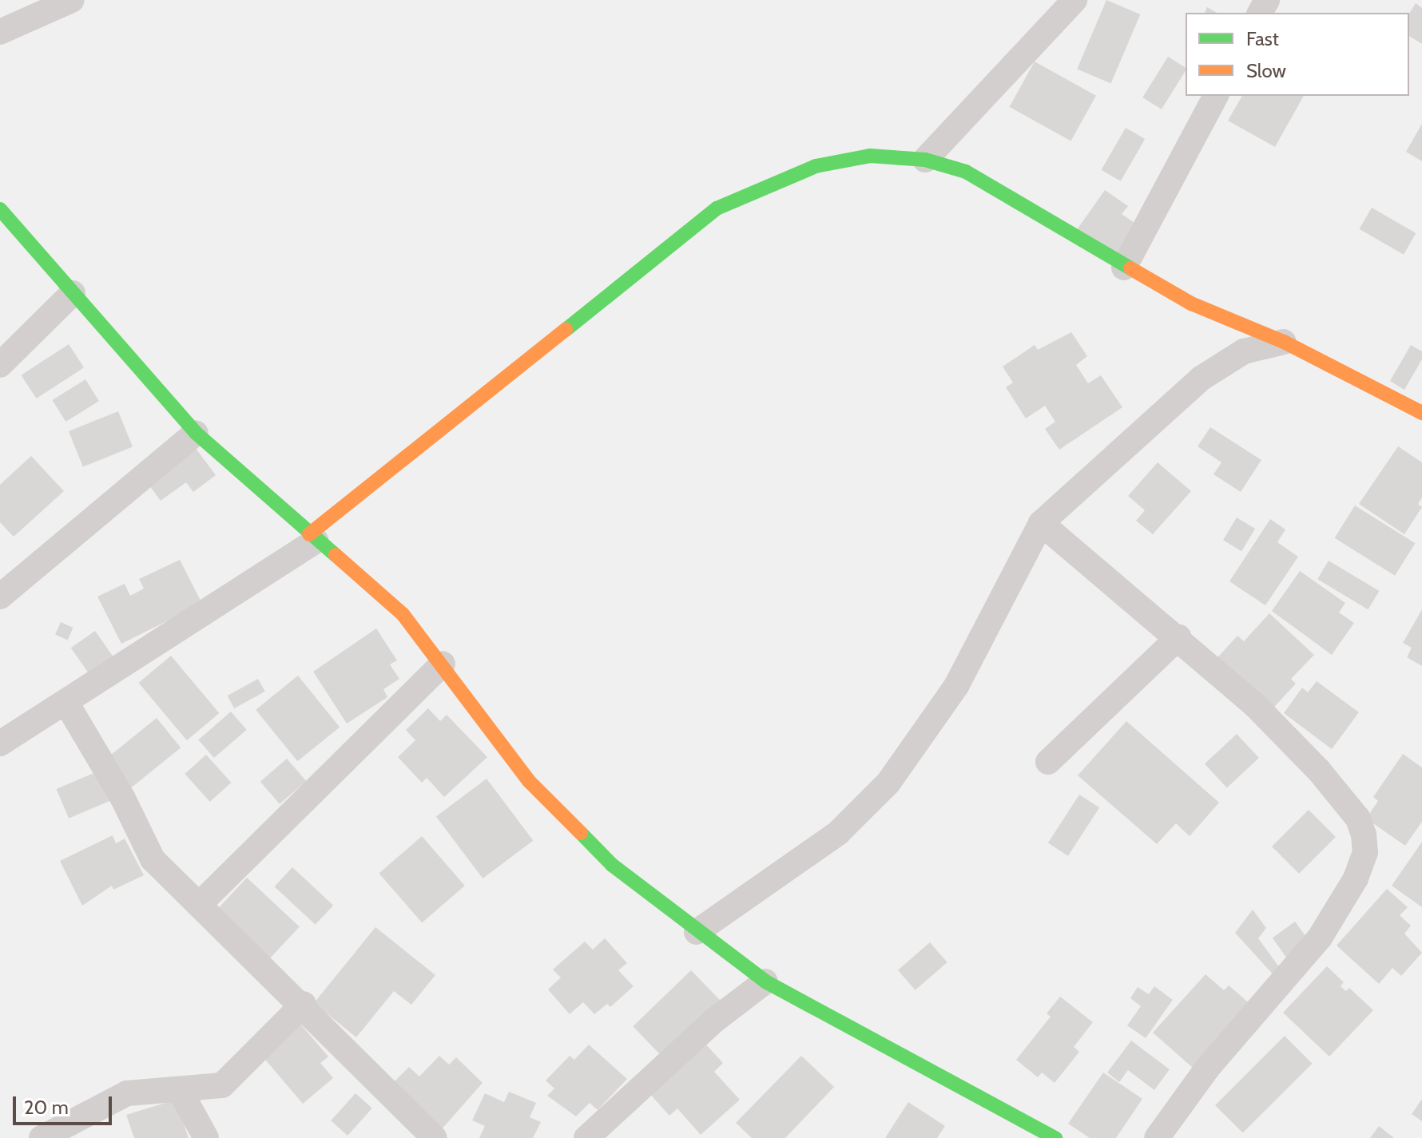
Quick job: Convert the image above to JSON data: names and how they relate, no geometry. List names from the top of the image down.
{
  "legend": ["Fast", "Slow"],
  "scale_bar": "20 m"
}
